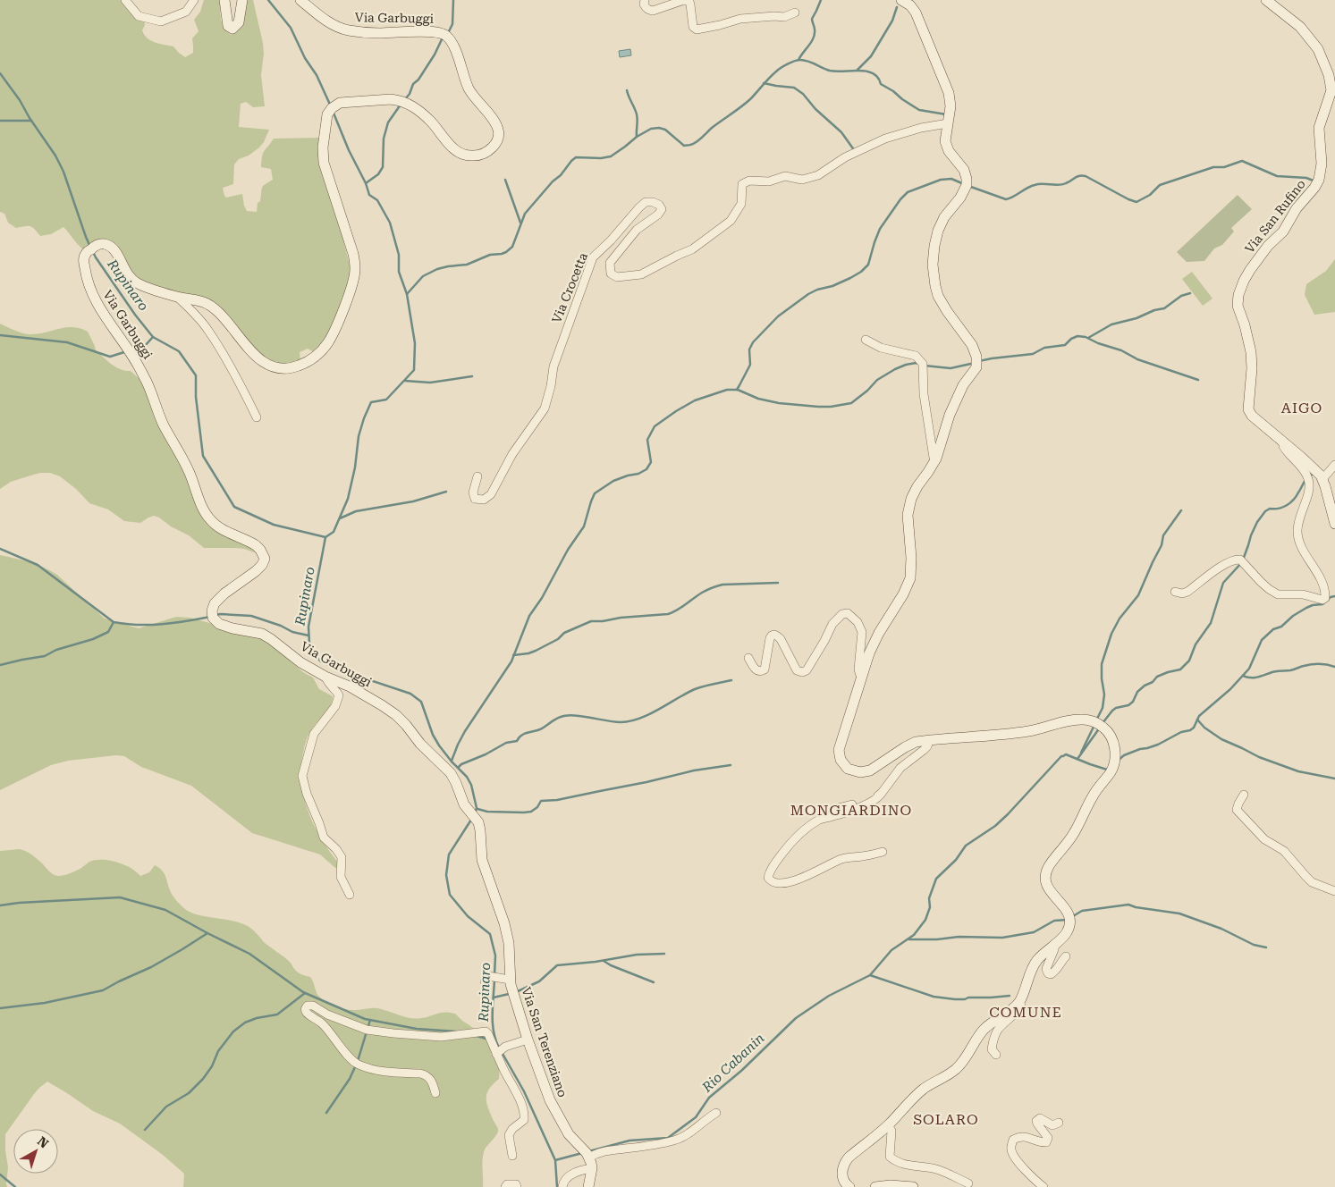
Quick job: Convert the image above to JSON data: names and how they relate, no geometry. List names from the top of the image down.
{
  "streets": {
    "street": [
      "Via Garbuggi",
      "Via San Rufino",
      "Via Crocetta",
      "Via San Terenziano"
    ]
  },
  "crossings": [
    ["Via Garbuggi", "Via San Terenziano"]
  ],
  "districts": [
    "AIGO",
    "MONGIARDINO",
    "COMUNE",
    "SOLARO"
  ],
  "water": ["Rupinaro", "Rio Cabanin"],
  "north": "top right"
}
